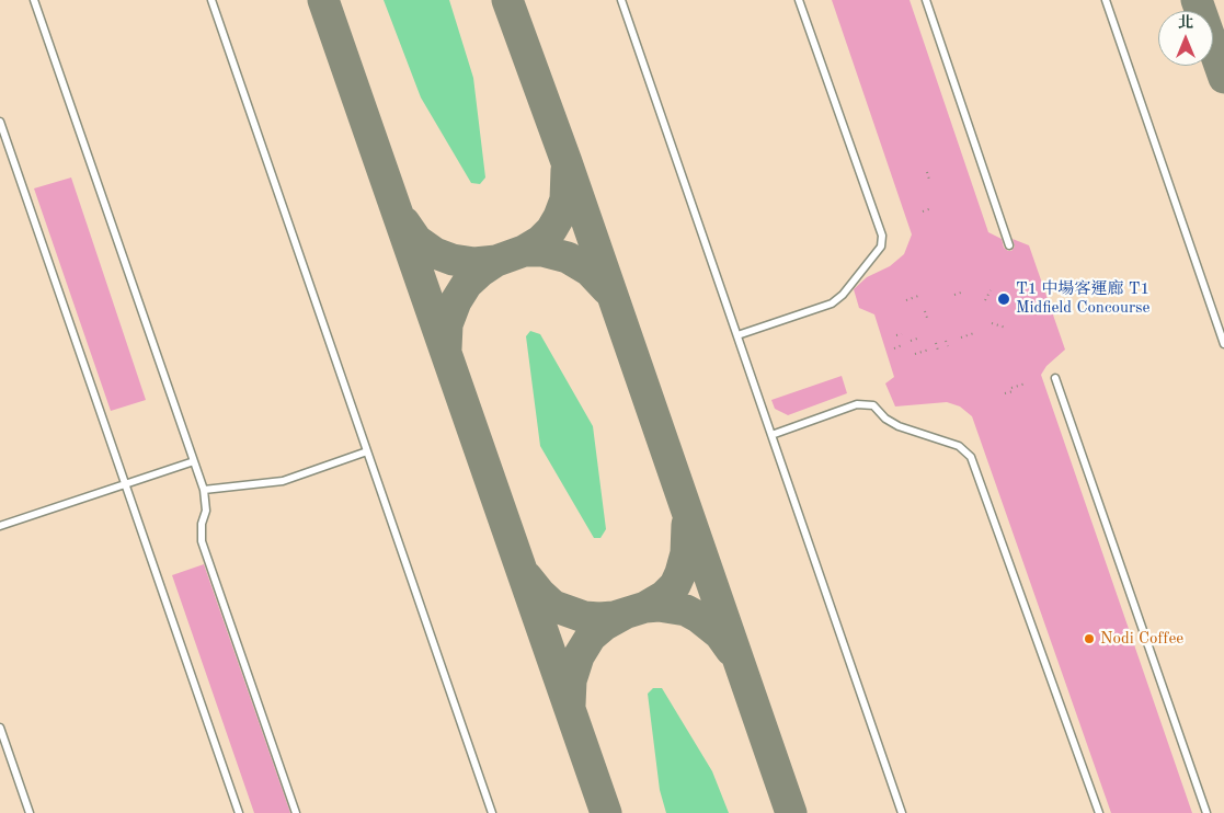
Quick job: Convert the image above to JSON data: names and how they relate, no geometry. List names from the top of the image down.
{
  "places": ["T1 中場客運廊 T1 Midfield Concourse", "Nodi Coffee"],
  "north": "top"
}
